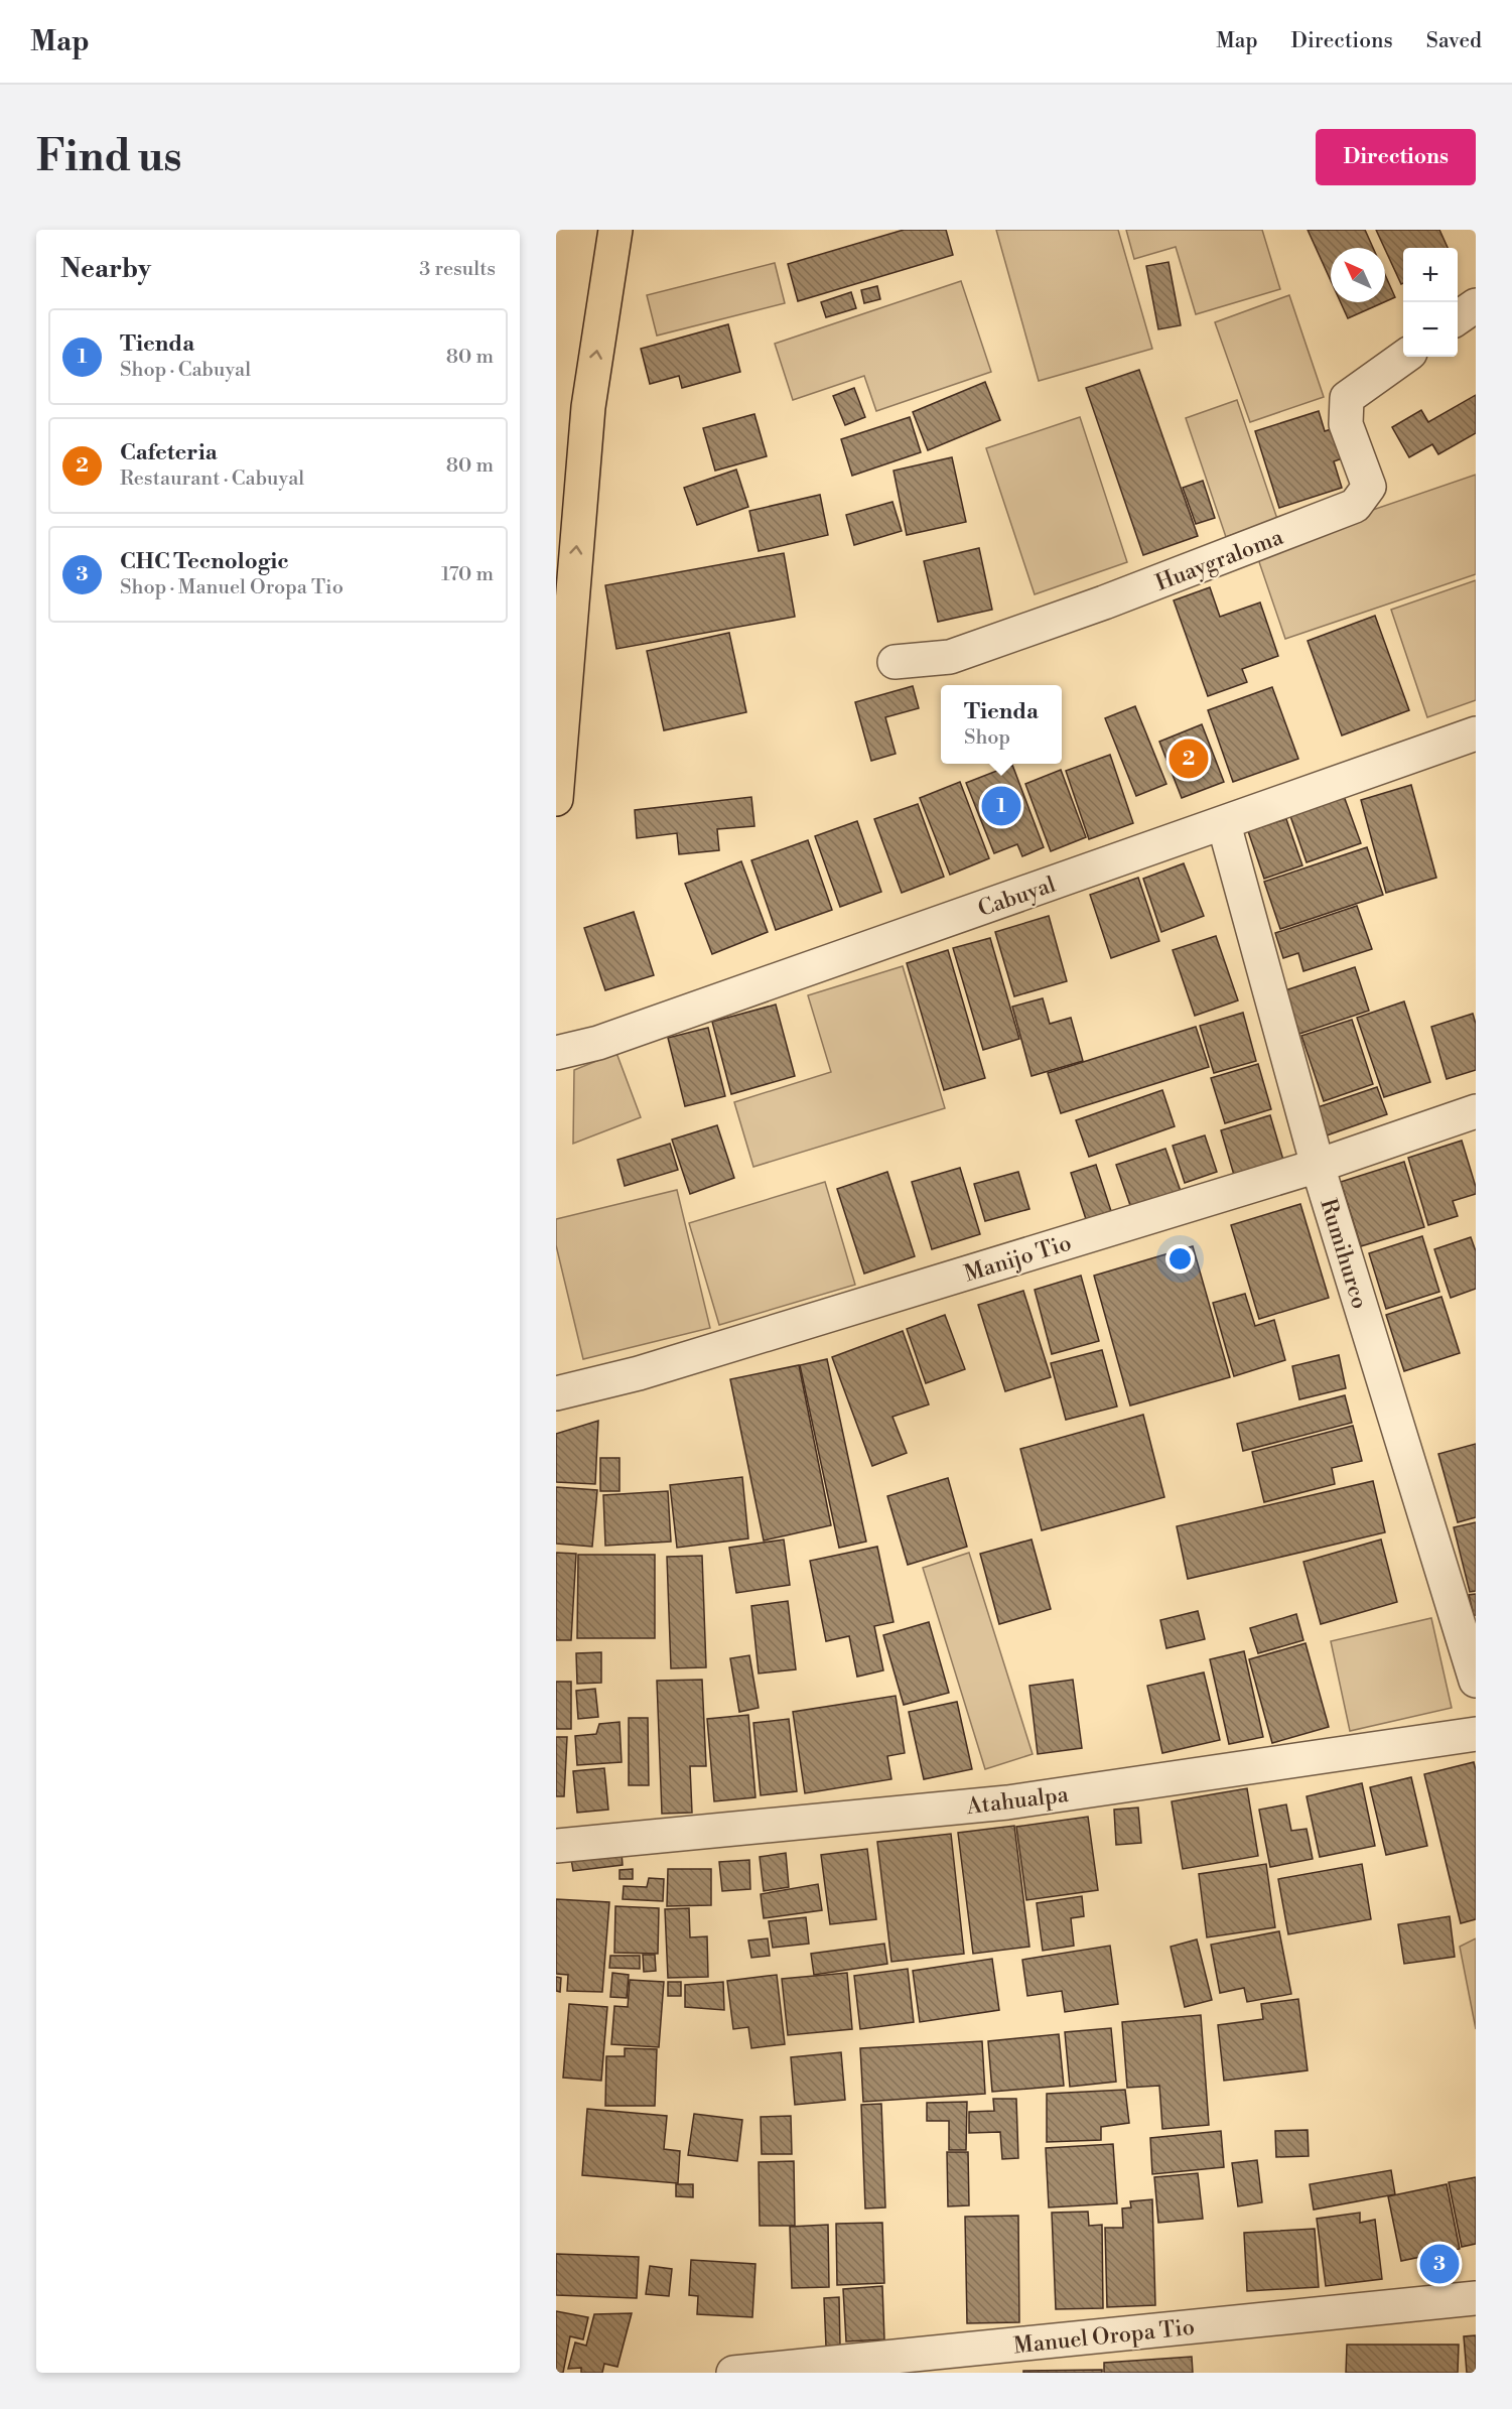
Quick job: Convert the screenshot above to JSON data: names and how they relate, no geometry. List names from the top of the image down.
{
  "streets": {
    "street": [
      "Huaygraloma",
      "Cabuyal",
      "Rumihurco",
      "Manijo Tio",
      "Atahualpa",
      "Manuel Oropa Tio"
    ]
  },
  "crossings": [
    ["Cabuyal", "Rumihurco"],
    ["Rumihurco", "Manijo Tio"]
  ],
  "north": "top left",
  "page": {
    "header": "Map",
    "nav": ["Map", "Directions", "Saved"],
    "buttons": "Directions",
    "title": "Find us",
    "heading": ["Nearby", "3 results"],
    "map_buttons": ["+", "−"],
    "list": [
      {
        "mark": "1",
        "name": "Tienda",
        "note": "Shop · Cabuyal",
        "value": "80 m"
      },
      {
        "mark": "2",
        "name": "Cafeteria",
        "note": "Restaurant · Cabuyal",
        "value": "80 m"
      },
      {
        "mark": "3",
        "name": "CHC Tecnologic",
        "note": "Shop · Manuel Oropa Tio",
        "value": "170 m"
      }
    ],
    "popup": ["Tienda", "Shop"],
    "pins": ["2", "1", "3"]
  }
}
